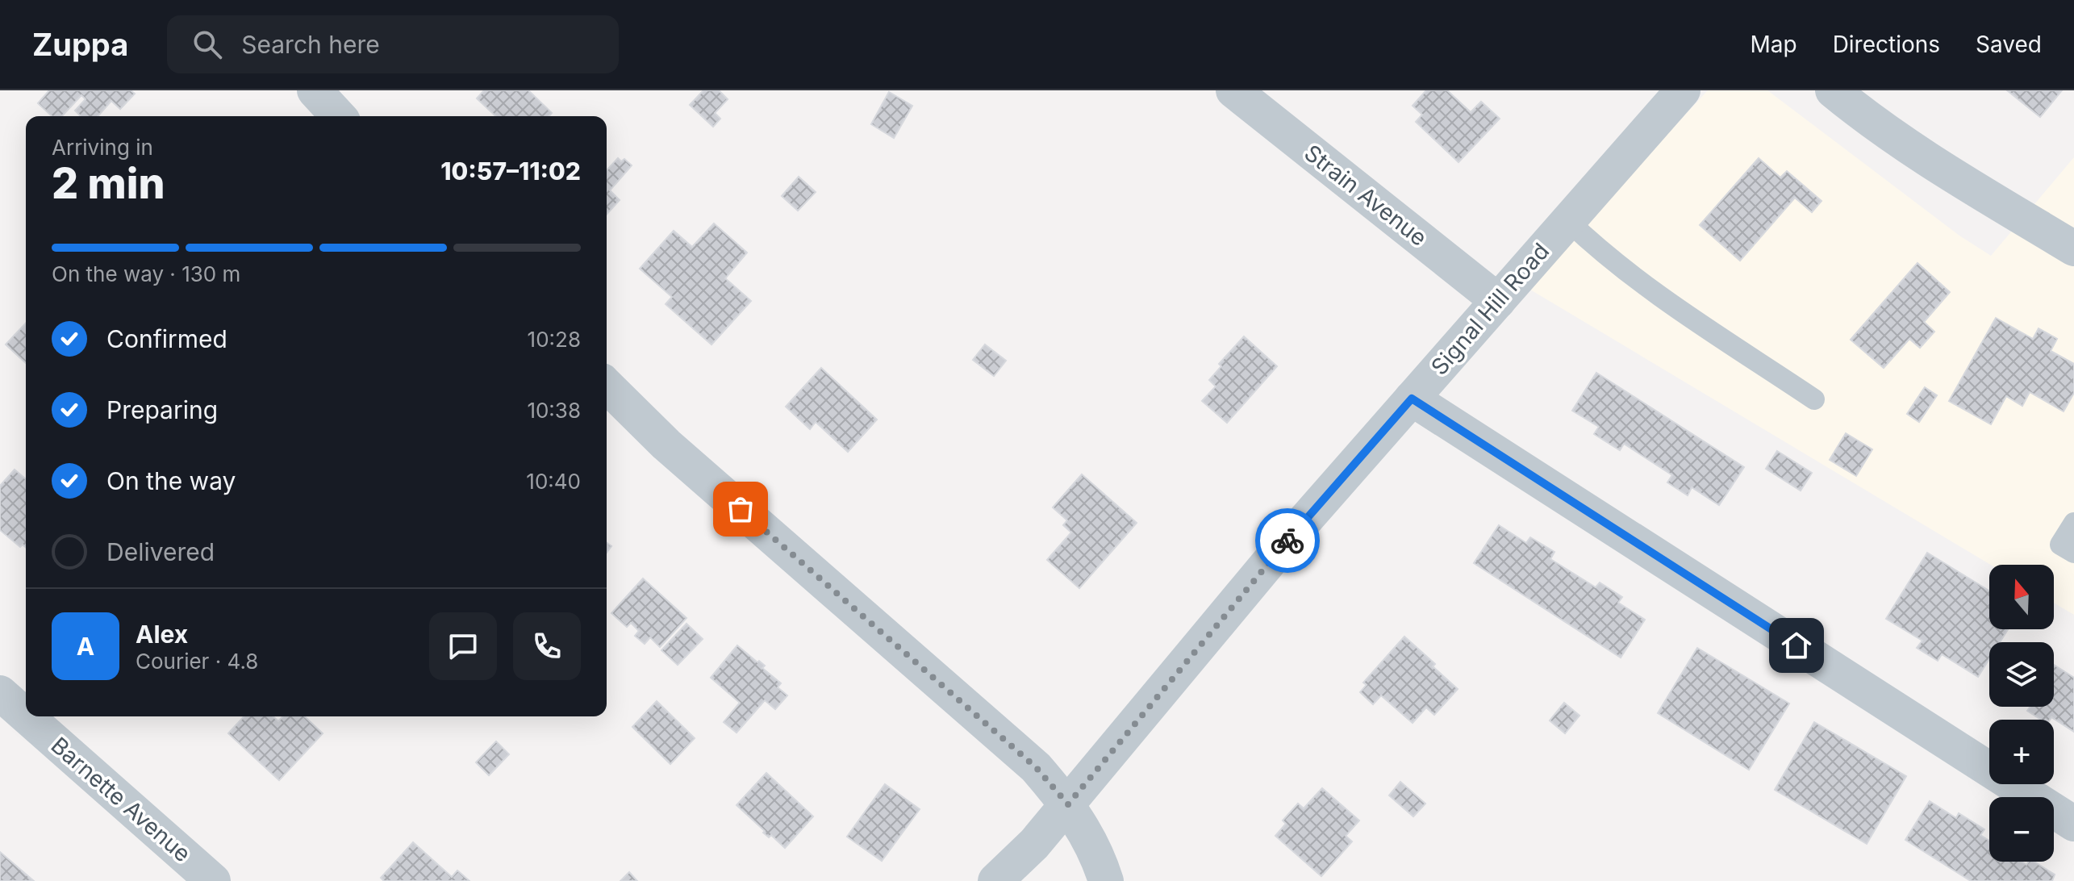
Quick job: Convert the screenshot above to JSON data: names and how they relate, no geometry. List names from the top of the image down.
{
  "streets": {
    "street": ["Strain Avenue", "Signal Hill Road", "Barnette Avenue"]
  },
  "crossings": [
    ["Strain Avenue", "Signal Hill Road"]
  ],
  "north": "top",
  "page": {
    "header": "Zuppa",
    "search": "Search here",
    "nav": ["Map", "Directions", "Saved"],
    "heading": ["2 min", "Arriving in", "10:57–11:02"],
    "panel": ["Alex", "Courier · 4.8"],
    "bar": "On the way · 130 m",
    "list": [
      ["Confirmed", "10:28"],
      ["Preparing", "10:38"],
      ["On the way", "10:40"],
      "Delivered"
    ],
    "map_buttons": ["+", "−"],
    "round": "A"
  }
}
